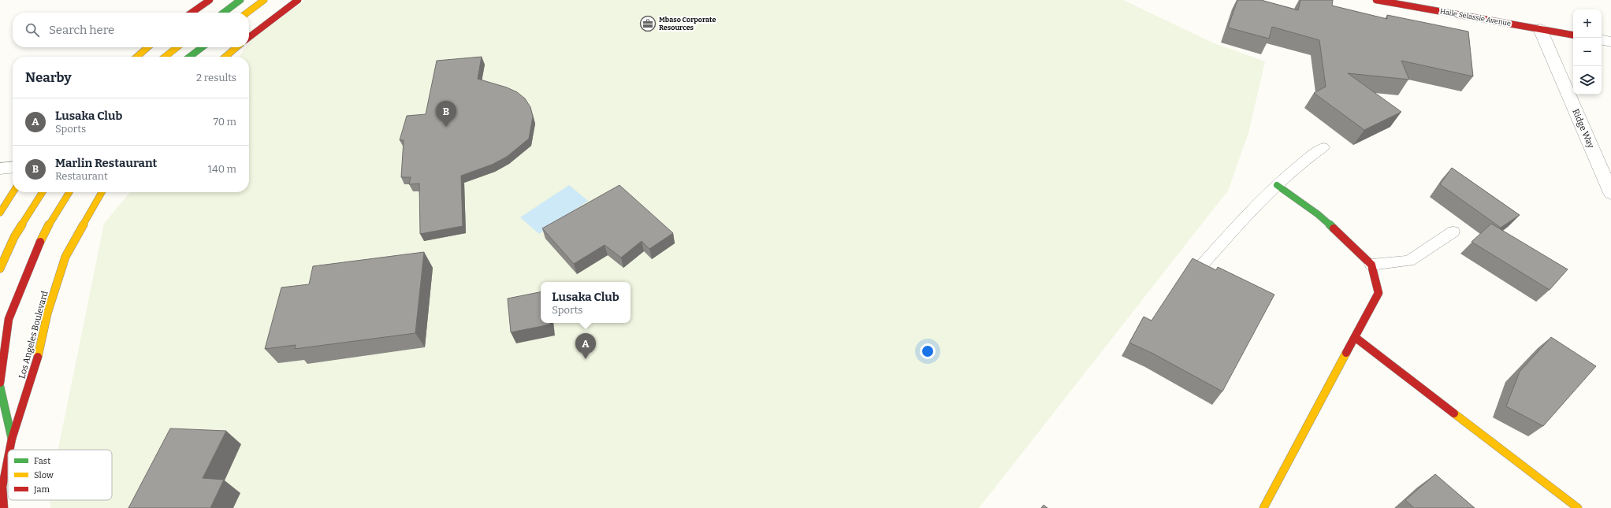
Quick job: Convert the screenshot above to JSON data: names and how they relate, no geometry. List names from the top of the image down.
{
  "streets": {
    "main road": ["Haile Selassie Avenue", "Los Angeles Boulevard"],
    "street": ["Ridge Way"]
  },
  "crossings": [
    ["Haile Selassie Avenue", "Ridge Way"]
  ],
  "places": {
    "office": ["Mbaso Corporate Resources"]
  },
  "legend": ["Fast", "Slow", "Jam"],
  "page": {
    "map_buttons": ["+", "−"],
    "search": "Search here",
    "heading": ["Nearby", "2 results"],
    "list": [
      {
        "mark": "A",
        "name": "Lusaka Club",
        "note": "Sports",
        "value": "70 m"
      },
      {
        "mark": "B",
        "name": "Marlin Restaurant",
        "note": "Restaurant",
        "value": "140 m"
      }
    ],
    "pins": ["B", "A"],
    "popup": ["Lusaka Club", "Sports"]
  }
}
